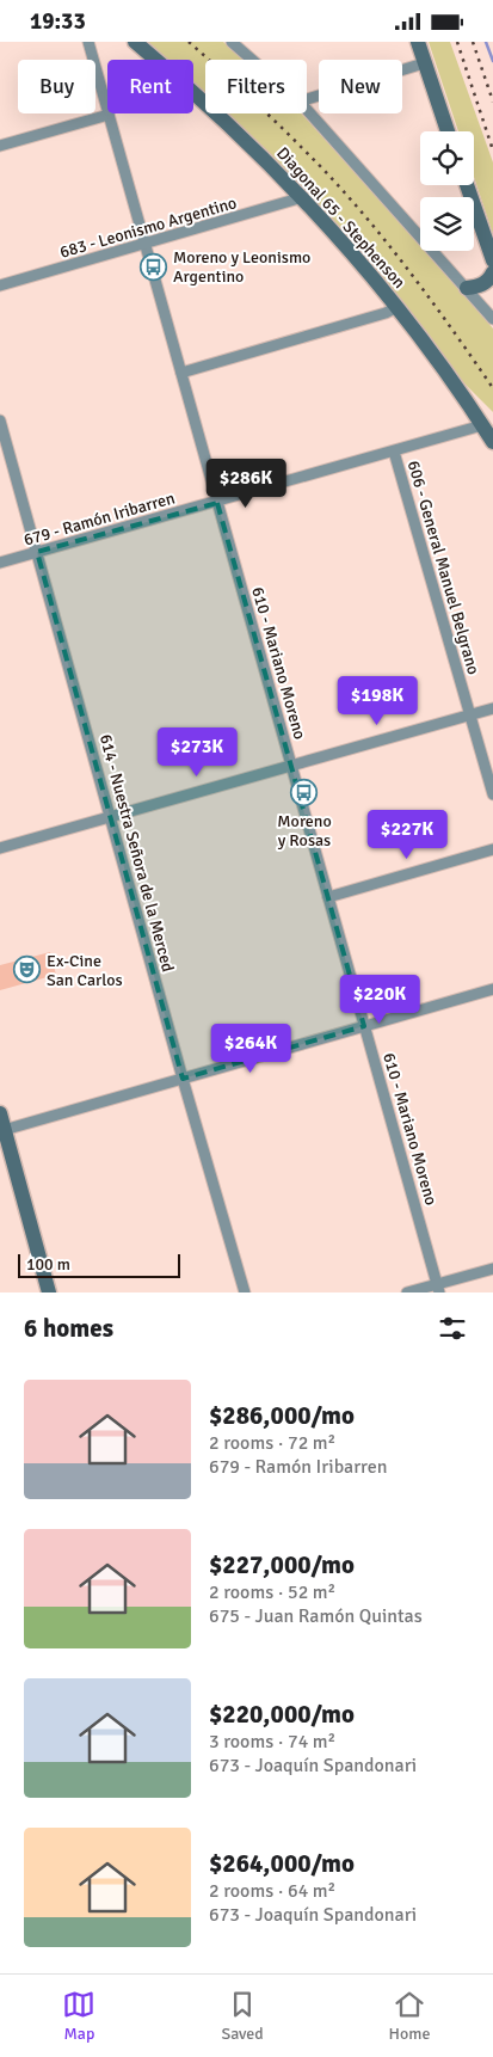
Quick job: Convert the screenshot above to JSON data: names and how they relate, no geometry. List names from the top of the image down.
{
  "streets": {
    "street": [
      "Diagonal 65 - Stephenson",
      "683 - Leonismo Argentino",
      "679 - Ramón Iribarren",
      "606 - General Manuel Belgrano",
      "610 - Mariano Moreno",
      "614 - Nuestra Señora de la Merced"
    ]
  },
  "crossings": [
    ["Diagonal 65 - Stephenson", "683 - Leonismo Argentino"],
    ["Diagonal 65 - Stephenson", "679 - Ramón Iribarren"],
    ["683 - Leonismo Argentino", "610 - Mariano Moreno"],
    ["679 - Ramón Iribarren", "606 - General Manuel Belgrano"],
    ["679 - Ramón Iribarren", "610 - Mariano Moreno"],
    ["679 - Ramón Iribarren", "614 - Nuestra Señora de la Merced"]
  ],
  "places": {
    "bus stop": ["Moreno y Leonismo Argentino", "Moreno y Rosas"],
    "theatre": ["Ex-Cine San Carlos"]
  },
  "scale_bar": "100 m",
  "page": {
    "status": "19:33",
    "chip": [
      "Buy",
      "Rent",
      "Filters",
      "New"
    ],
    "price": [
      "$286K",
      "$198K",
      "$273K",
      "$227K",
      "$220K",
      "$264K"
    ],
    "scale": "100 m",
    "heading": "6 homes",
    "list": [
      {
        "name": "$286,000/mo",
        "note": "2 rooms · 72 m² · 679 - Ramón Iribarren"
      },
      {
        "name": "$227,000/mo",
        "note": "2 rooms · 52 m² · 675 - Juan Ramón Quintas"
      },
      {
        "name": "$220,000/mo",
        "note": "3 rooms · 74 m² · 673 - Joaquín Spandonari"
      },
      {
        "name": "$264,000/mo",
        "note": "2 rooms · 64 m² · 673 - Joaquín Spandonari"
      }
    ],
    "tabs": ["Map", "Saved", "Home"]
  }
}
